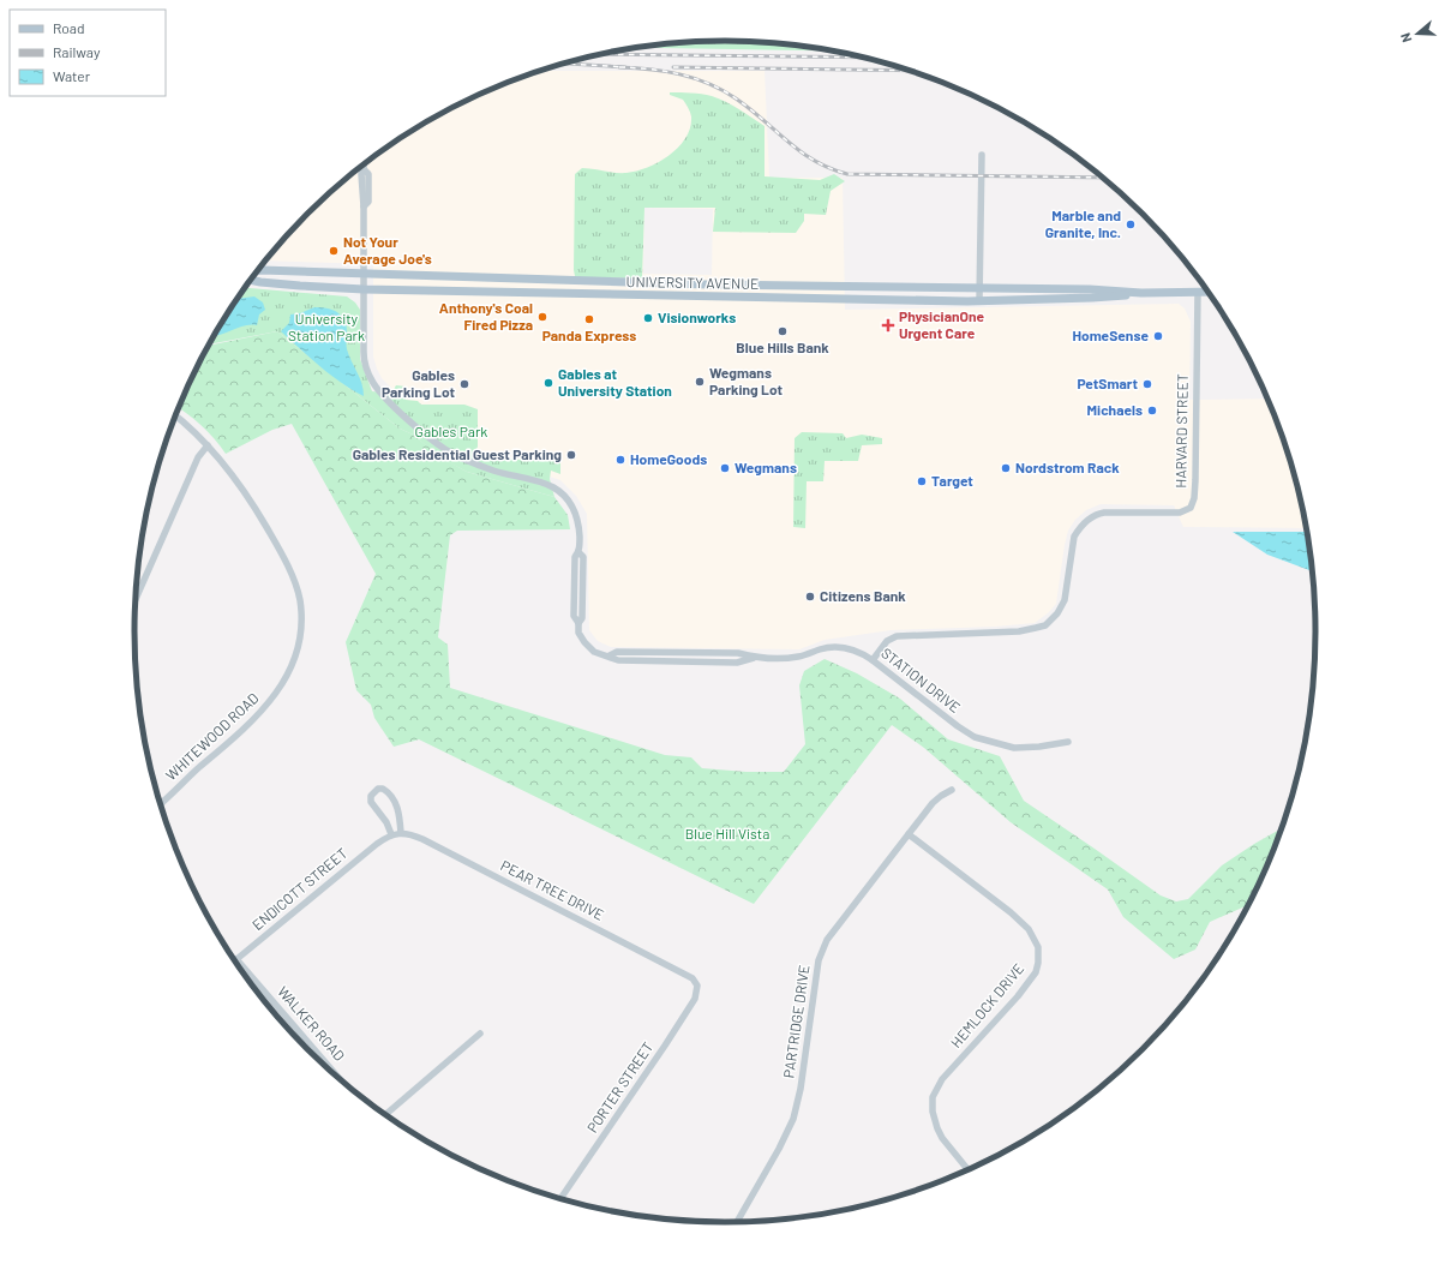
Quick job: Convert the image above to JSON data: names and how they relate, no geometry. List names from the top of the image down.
{
  "streets": {
    "main road": ["UNIVERSITY AVENUE"],
    "street": [
      "HARVARD STREET",
      "STATION DRIVE",
      "WHITEWOOD ROAD",
      "ENDICOTT STREET",
      "PEAR TREE DRIVE",
      "HEMLOCK DRIVE",
      "PARTRIDGE DRIVE",
      "WALKER ROAD",
      "PORTER STREET"
    ]
  },
  "crossings": [
    ["UNIVERSITY AVENUE", "HARVARD STREET"],
    ["UNIVERSITY AVENUE", "STATION DRIVE"],
    ["HARVARD STREET", "STATION DRIVE"],
    ["ENDICOTT STREET", "PEAR TREE DRIVE"],
    ["ENDICOTT STREET", "WALKER ROAD"],
    ["PEAR TREE DRIVE", "PORTER STREET"],
    ["HEMLOCK DRIVE", "PARTRIDGE DRIVE"]
  ],
  "parks": ["University Station Park", "Gables Park", "Blue Hill Vista"],
  "places": {
    "other": [
      "Marble and Granite, Inc.",
      "Not Your Average Joe's",
      "Anthony's Coal Fired Pizza",
      "Visionworks",
      "Panda Express",
      "Blue Hills Bank",
      "HomeSense",
      "Wegmans Parking Lot",
      "Gables at University Station",
      "Gables Parking Lot",
      "PetSmart",
      "Michaels",
      "Gables Residential Guest Parking",
      "HomeGoods",
      "Wegmans",
      "Nordstrom Rack",
      "Target",
      "Citizens Bank"
    ],
    "health": ["PhysicianOne Urgent Care"]
  },
  "legend": ["Road", "Railway", "Water"],
  "north": "left"
}
